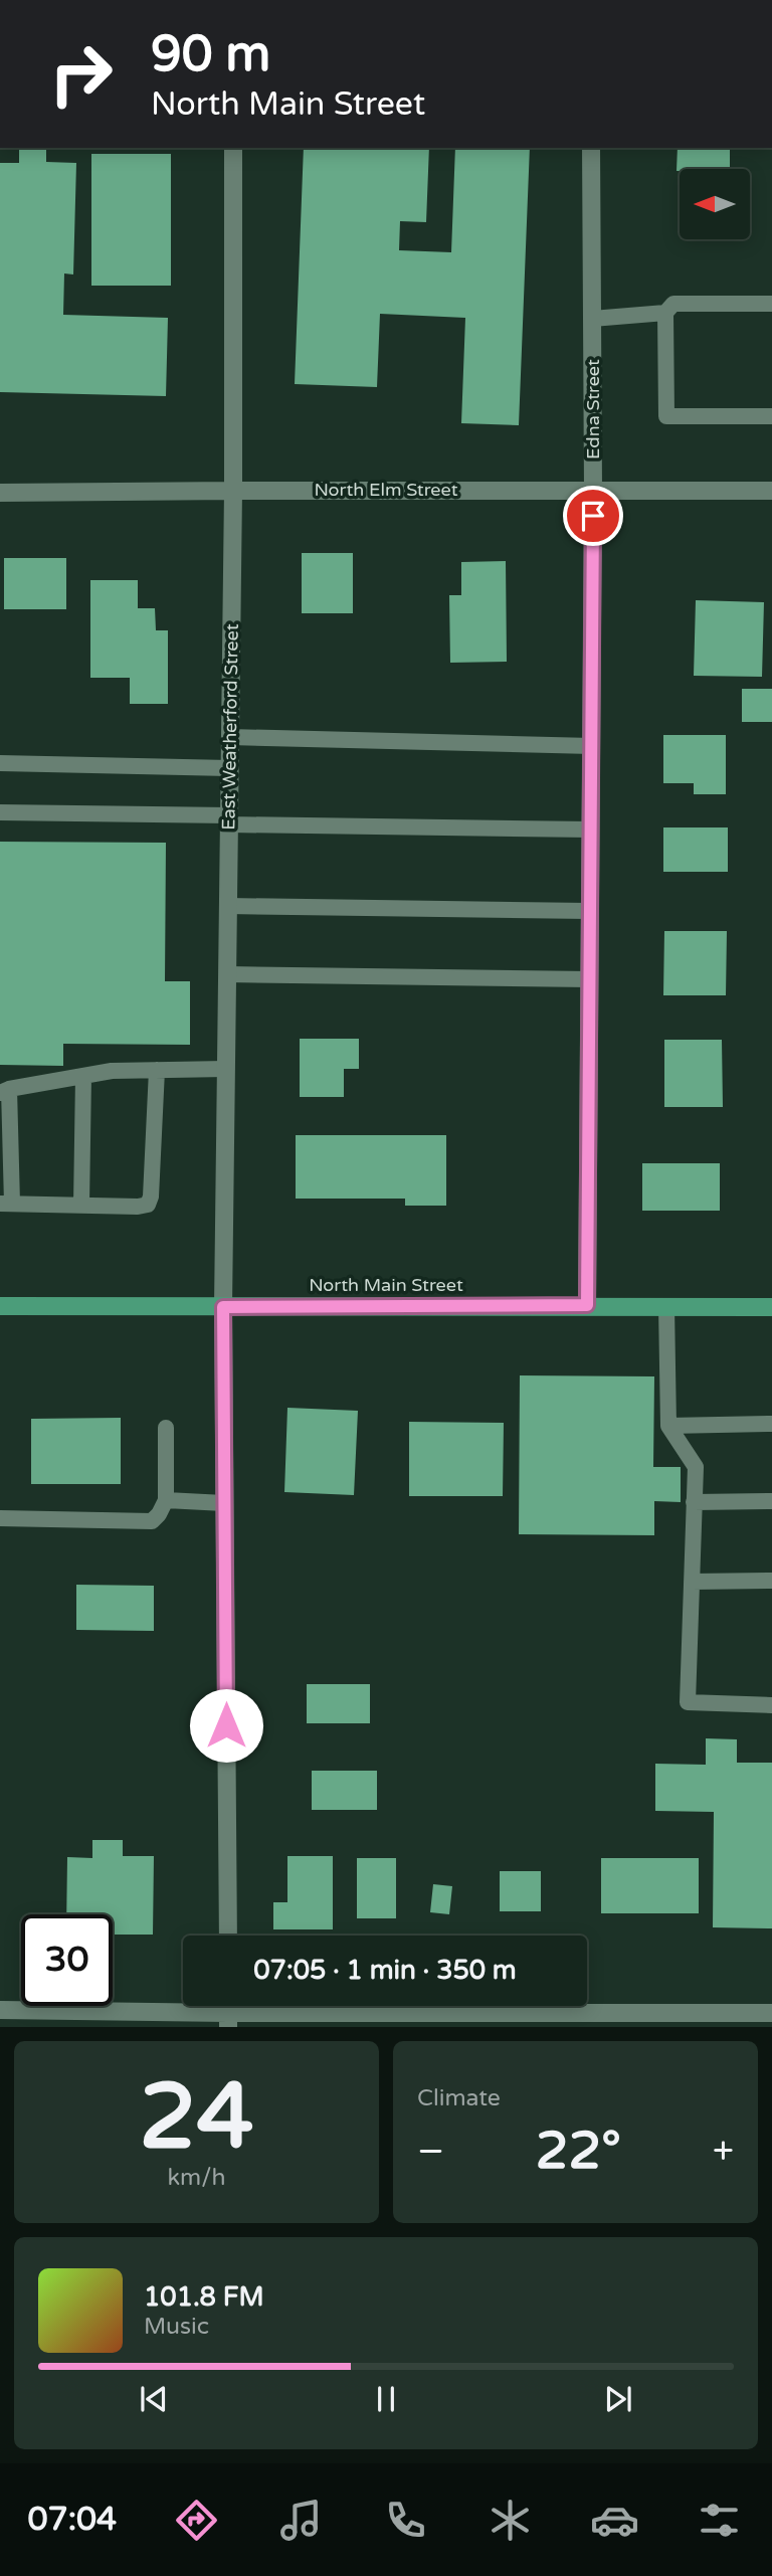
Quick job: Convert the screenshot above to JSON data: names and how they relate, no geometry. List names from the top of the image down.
{
  "streets": {
    "main road": ["North Main Street"],
    "street": ["Edna Street", "North Elm Street", "East Weatherford Street"]
  },
  "crossings": [
    ["Edna Street", "North Elm Street"],
    ["Edna Street", "North Main Street"],
    ["North Elm Street", "East Weatherford Street"],
    ["East Weatherford Street", "North Main Street"]
  ],
  "north": "left",
  "page": {
    "turn": ["90 m", "North Main Street"],
    "limit": "30",
    "trip": "07:05 · 1 min · 350 m",
    "tile": [
      ["24", "km/h"],
      "Climate"
    ],
    "heat": ["−", "22°", "+"],
    "song": ["101.8 FM", "Music"],
    "tabs": "07:04"
  }
}
